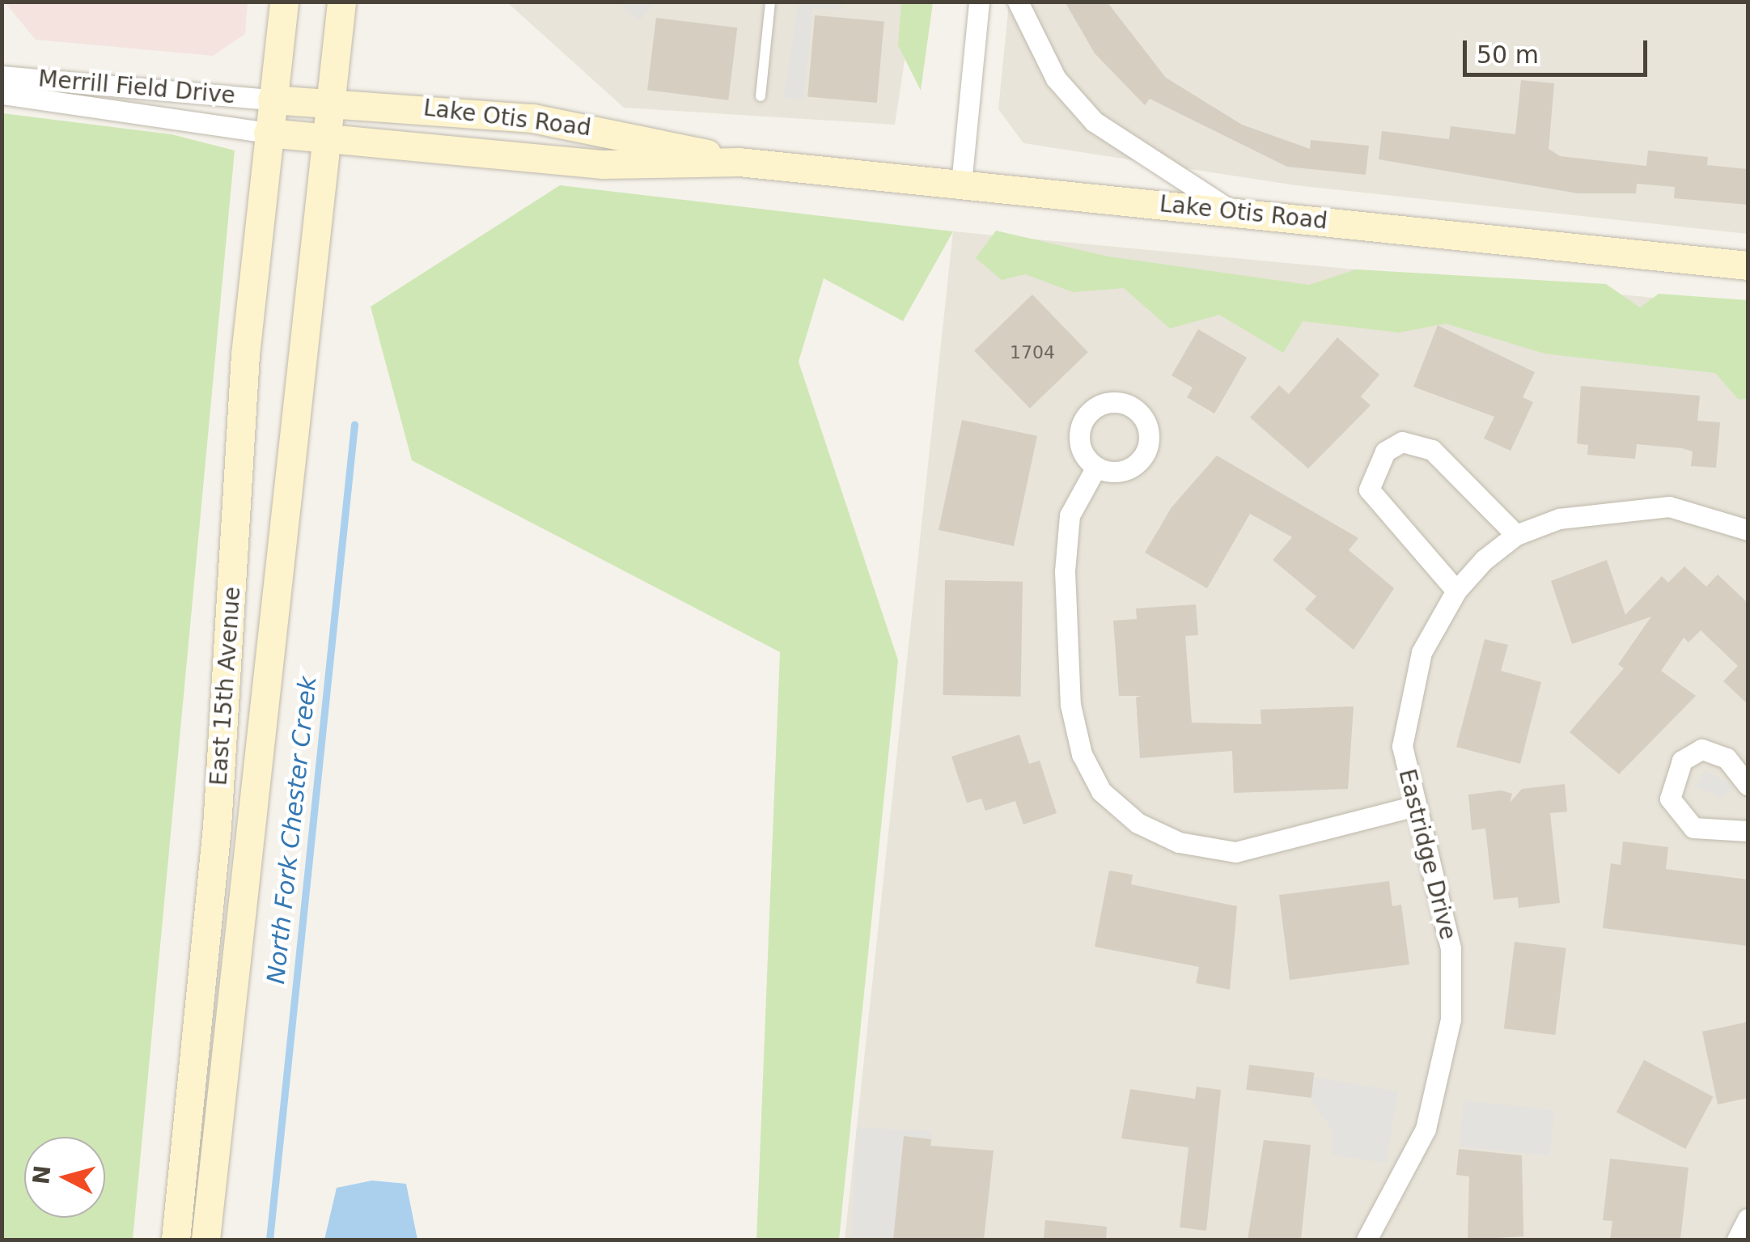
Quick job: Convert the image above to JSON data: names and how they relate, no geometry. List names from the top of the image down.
{
  "streets": {
    "main road": ["Lake Otis Road", "East 15th Avenue"],
    "street": ["Merrill Field Drive", "Eastridge Drive"]
  },
  "crossings": [
    ["Merrill Field Drive", "Lake Otis Road"],
    ["Merrill Field Drive", "East 15th Avenue"],
    ["Lake Otis Road", "East 15th Avenue"]
  ],
  "water": ["North Fork Chester Creek"],
  "house_numbers": ["1704"],
  "scale_bar": "50 m",
  "north": "left"
}
